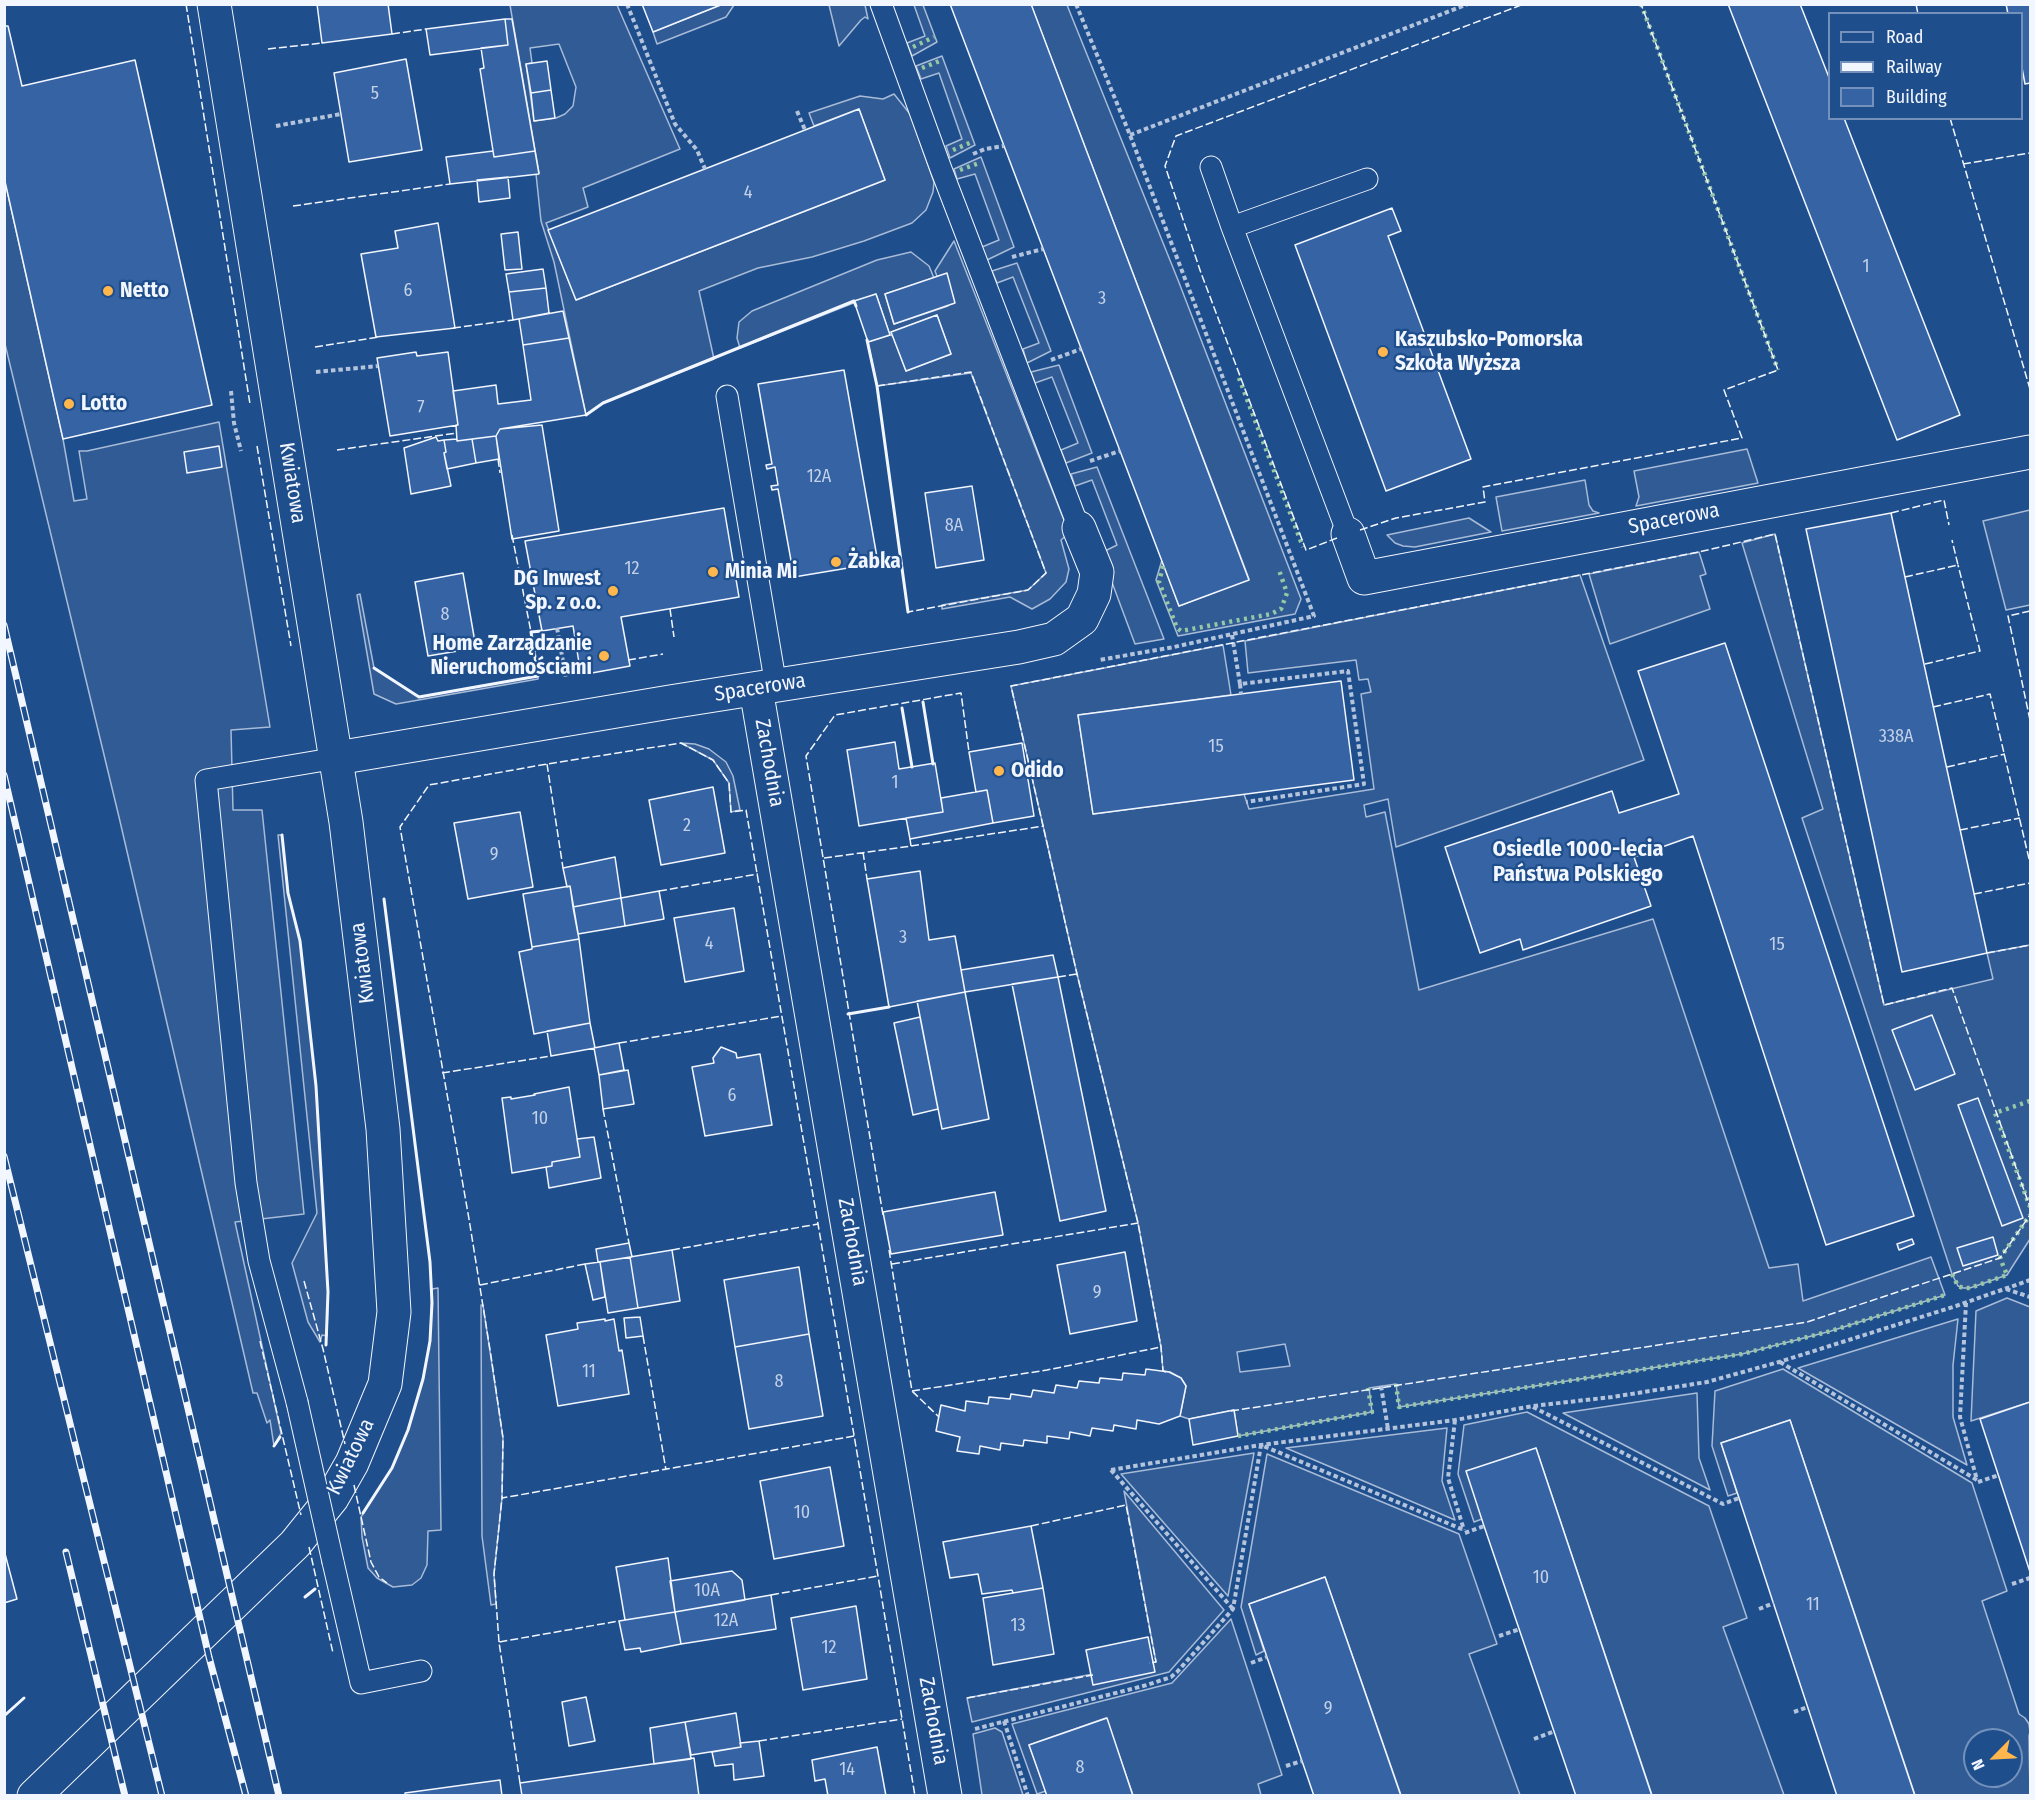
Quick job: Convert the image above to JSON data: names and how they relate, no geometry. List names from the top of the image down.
{
  "streets": {
    "street": ["Kwiatowa", "Spacerowa", "Zachodnia"]
  },
  "crossings": [
    ["Kwiatowa", "Spacerowa"],
    ["Spacerowa", "Zachodnia"]
  ],
  "districts": ["Osiedle 1000-lecia Państwa Polskiego"],
  "places": [
    "Netto",
    "Kaszubsko-Pomorska Szkoła Wyższa",
    "Lotto",
    "Żabka",
    "Minia Mi",
    "DG Inwest Sp. z o.o.",
    "Home Zarządzanie Nieruchomościami",
    "Odido"
  ],
  "house_numbers": [
    "5",
    "4",
    "1",
    "6",
    "3",
    "7",
    "12A",
    "8A",
    "12",
    "8",
    "338A",
    "15",
    "1",
    "2",
    "9",
    "3",
    "4",
    "15",
    "6",
    "10",
    "9",
    "11",
    "8",
    "10",
    "10",
    "10A",
    "11",
    "12A",
    "13",
    "12",
    "9",
    "8",
    "14"
  ],
  "legend": ["Road", "Railway", "Building"],
  "north": "bottom left"
}
